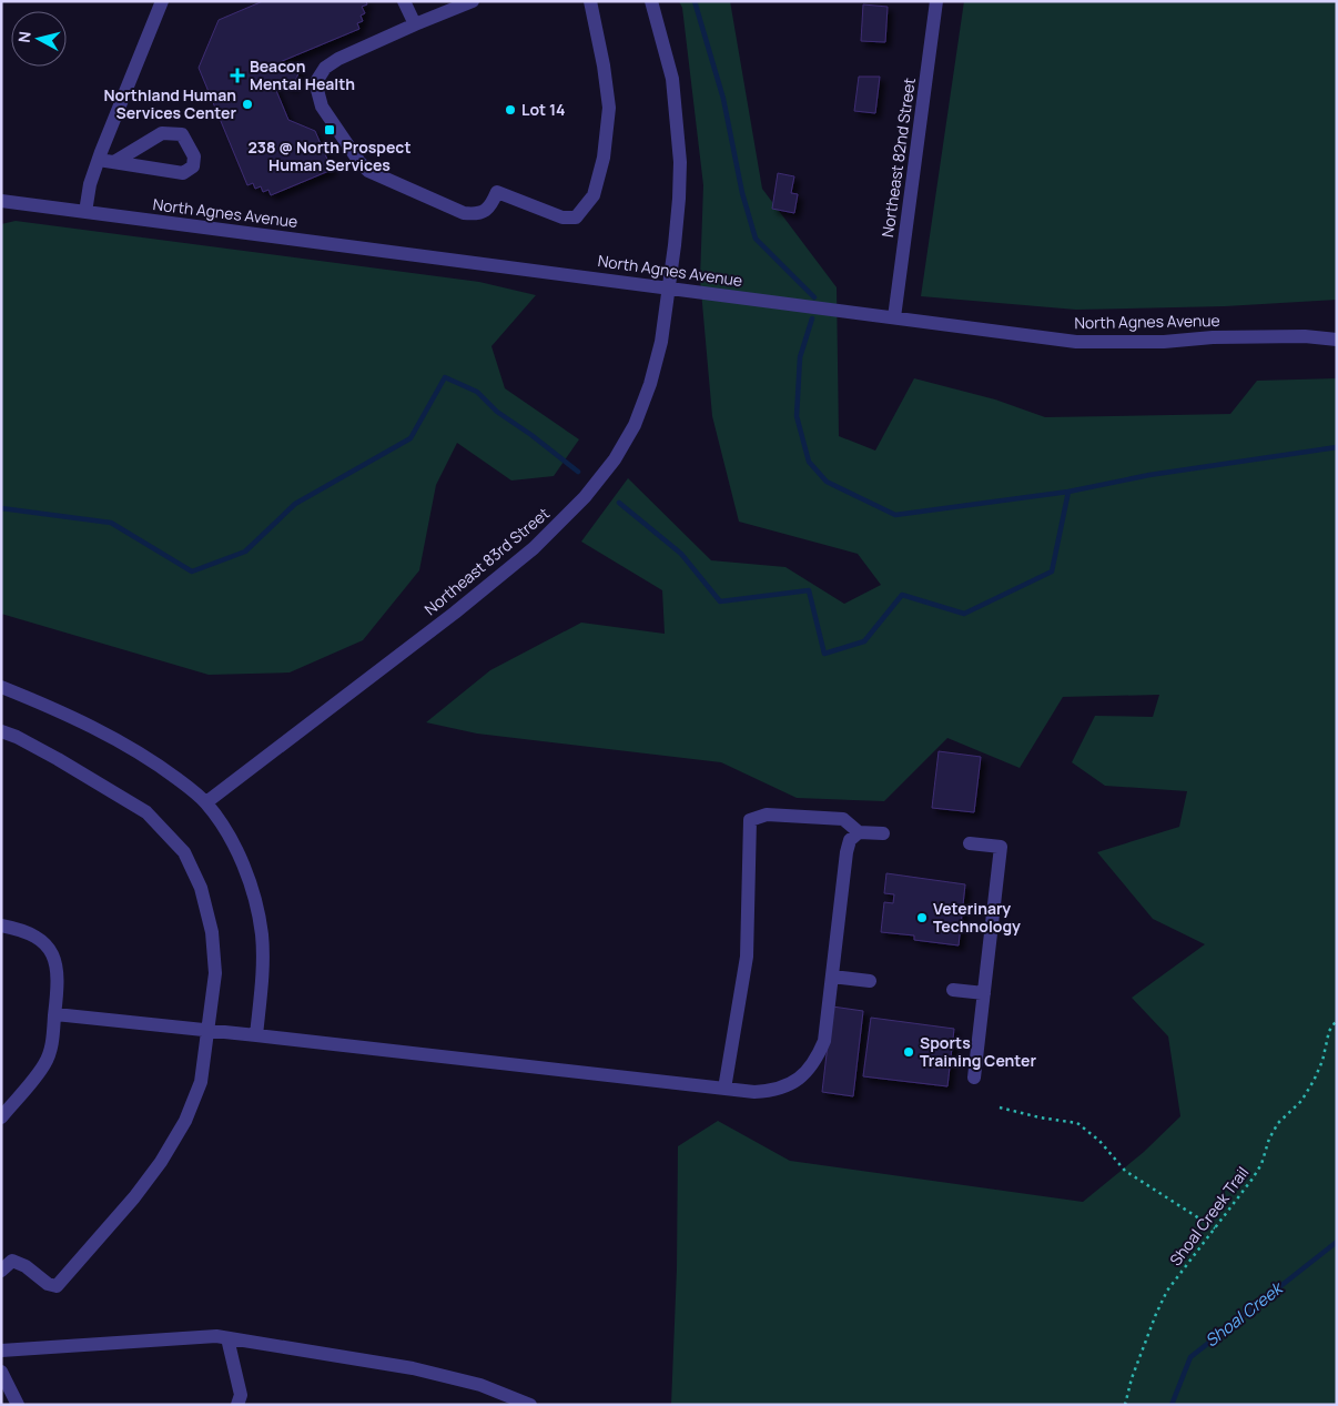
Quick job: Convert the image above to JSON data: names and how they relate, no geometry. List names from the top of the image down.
{
  "streets": {
    "street": ["Northeast 82nd Street", "North Agnes Avenue", "Northeast 83rd Street"],
    "path": ["Shoal Creek Trail"]
  },
  "crossings": [
    ["Northeast 82nd Street", "North Agnes Avenue"],
    ["North Agnes Avenue", "Northeast 83rd Street"]
  ],
  "water": ["Shoal Creek"],
  "places": {
    "health": ["Beacon Mental Health"],
    "other": [
      "Northland Human Services Center",
      "Lot 14",
      "Veterinary Technology",
      "Sports Training Center"
    ],
    "transit": ["238 @ North Prospect Human Services"]
  },
  "north": "left"
}
